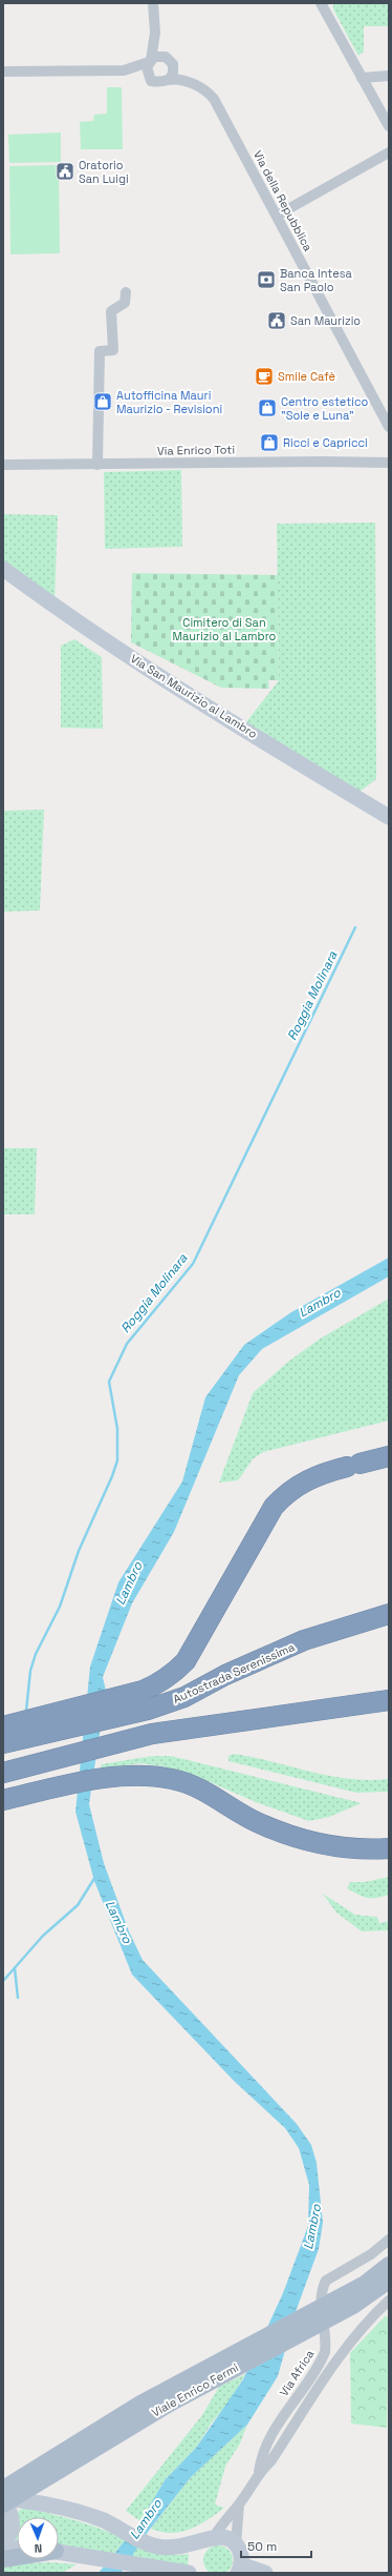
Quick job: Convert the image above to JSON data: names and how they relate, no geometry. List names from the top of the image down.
{
  "streets": {
    "highway": ["Autostrada Serenissima"],
    "main road": ["Viale Enrico Fermi"],
    "street": [
      "Via della Repubblica",
      "Via Enrico Toti",
      "Via San Maurizio al Lambro",
      "Via Africa"
    ]
  },
  "water": ["Roggia Molinara", "Lambro"],
  "parks": ["Cimitero di San Maurizio al Lambro"],
  "places": {
    "public building": ["Oratorio San Luigi", "San Maurizio"],
    "bank": ["Banca Intesa San Paolo"],
    "cafe": ["Smile Cafè"],
    "shop": ["Autofficina Mauri Maurizio - Revisioni", "Centro estetico \"Sole e Luna\"", "Ricci e Capricci"]
  },
  "scale_bar": "50 m",
  "north": "bottom"
}
